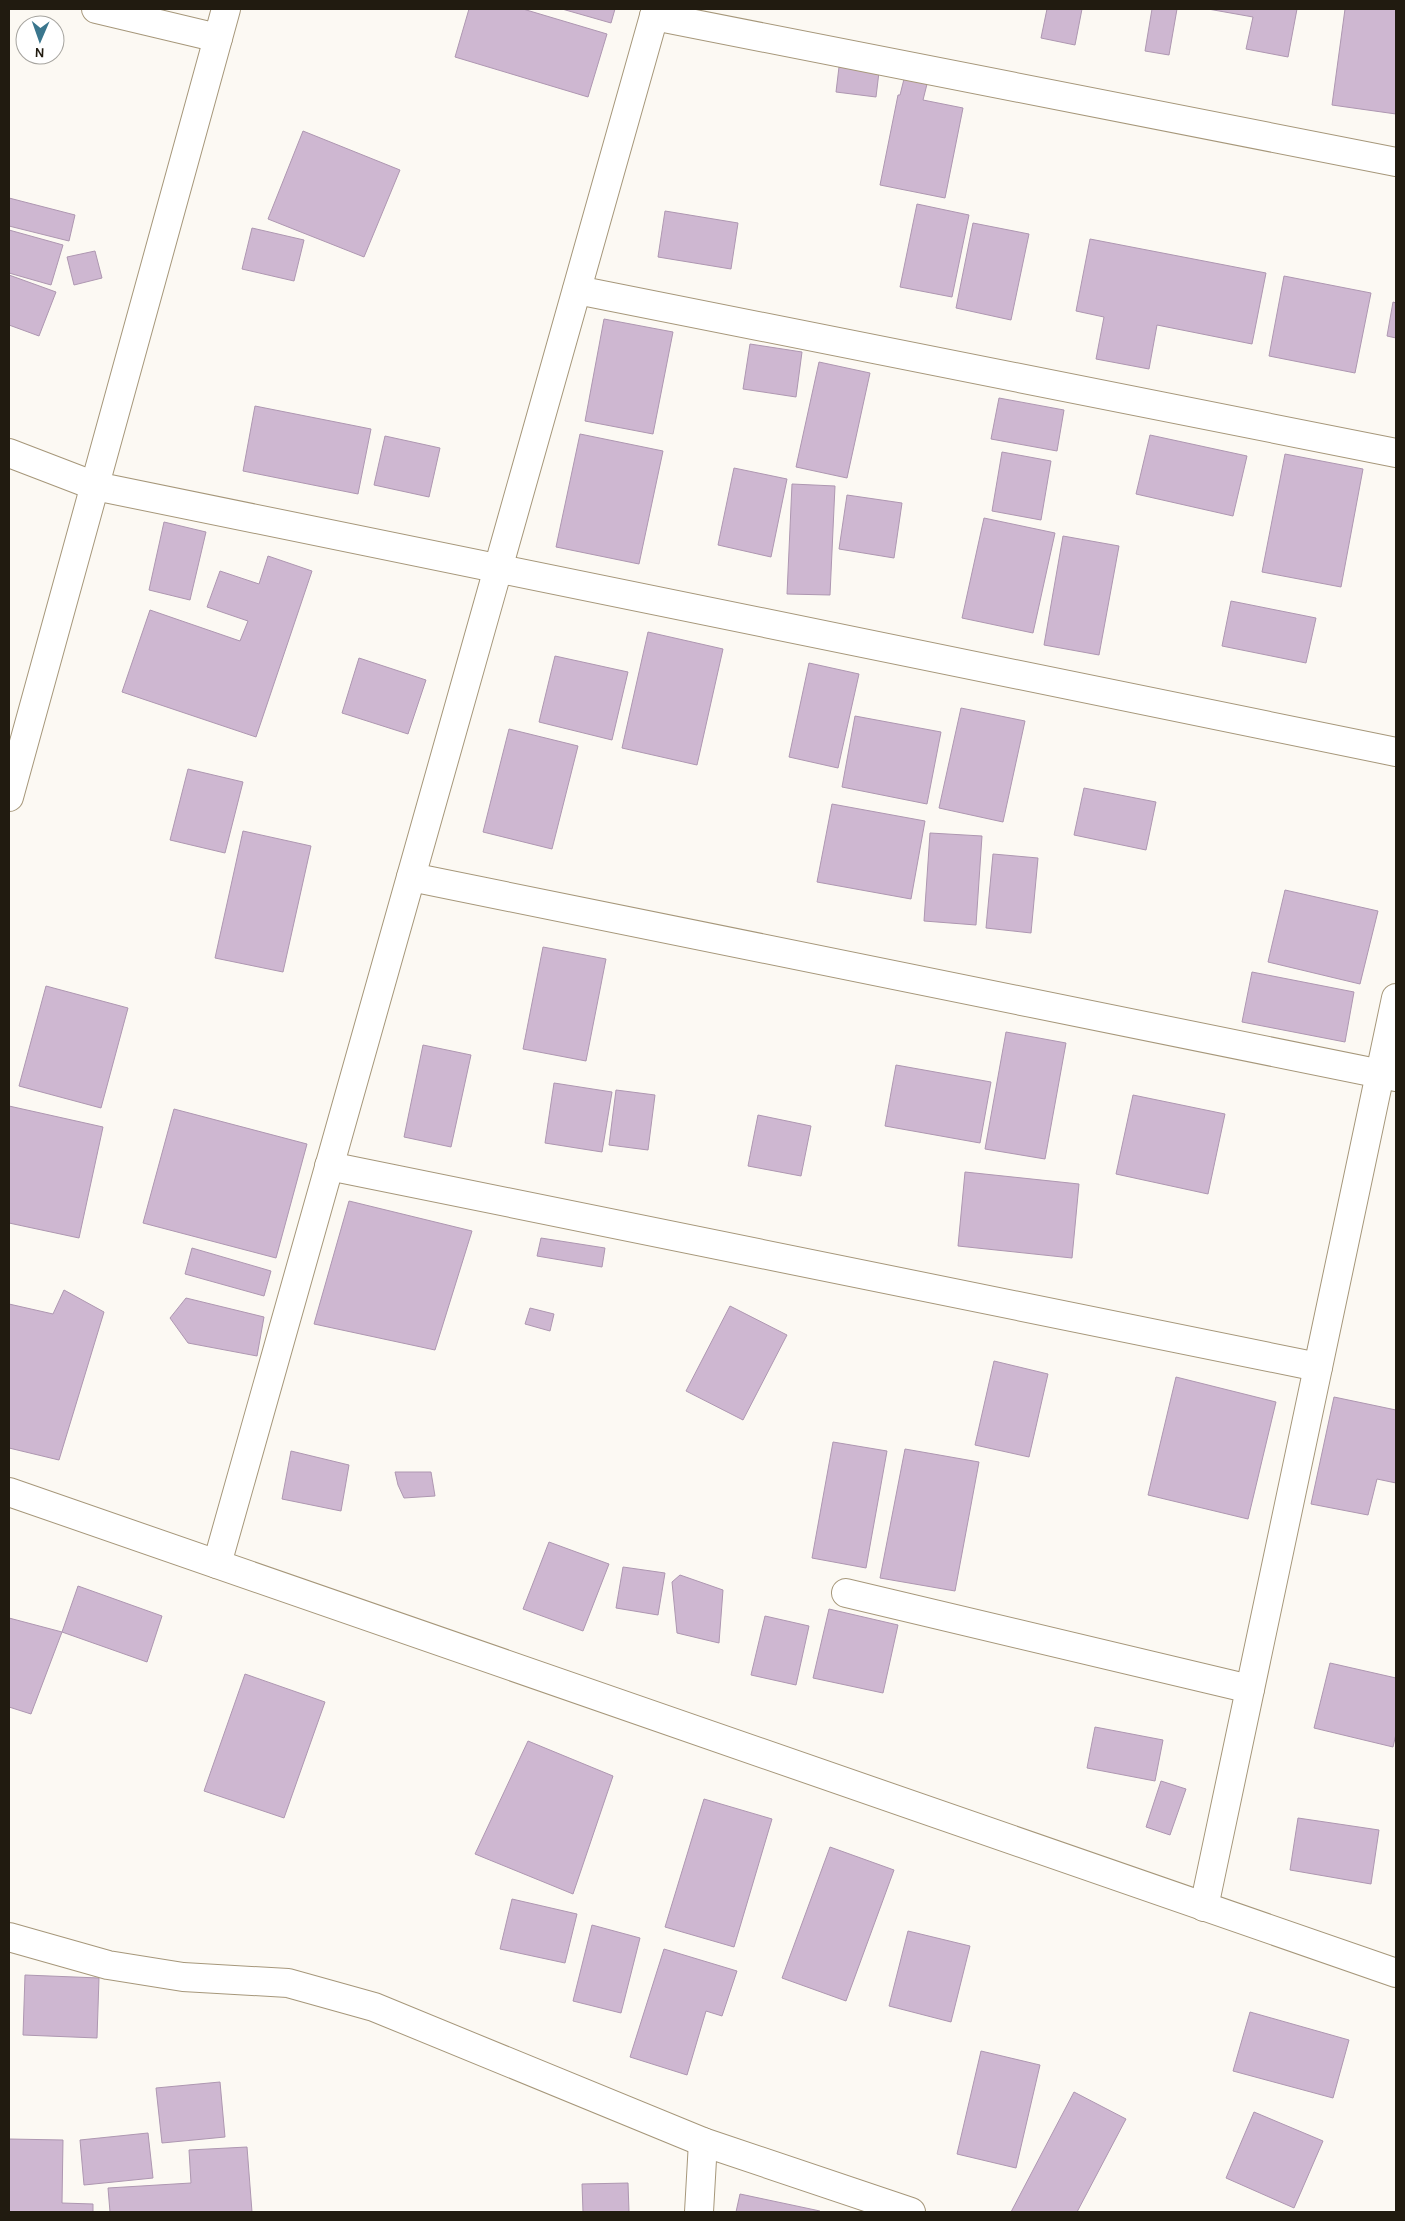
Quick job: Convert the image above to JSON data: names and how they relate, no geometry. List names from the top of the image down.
{
  "north": "bottom"
}
